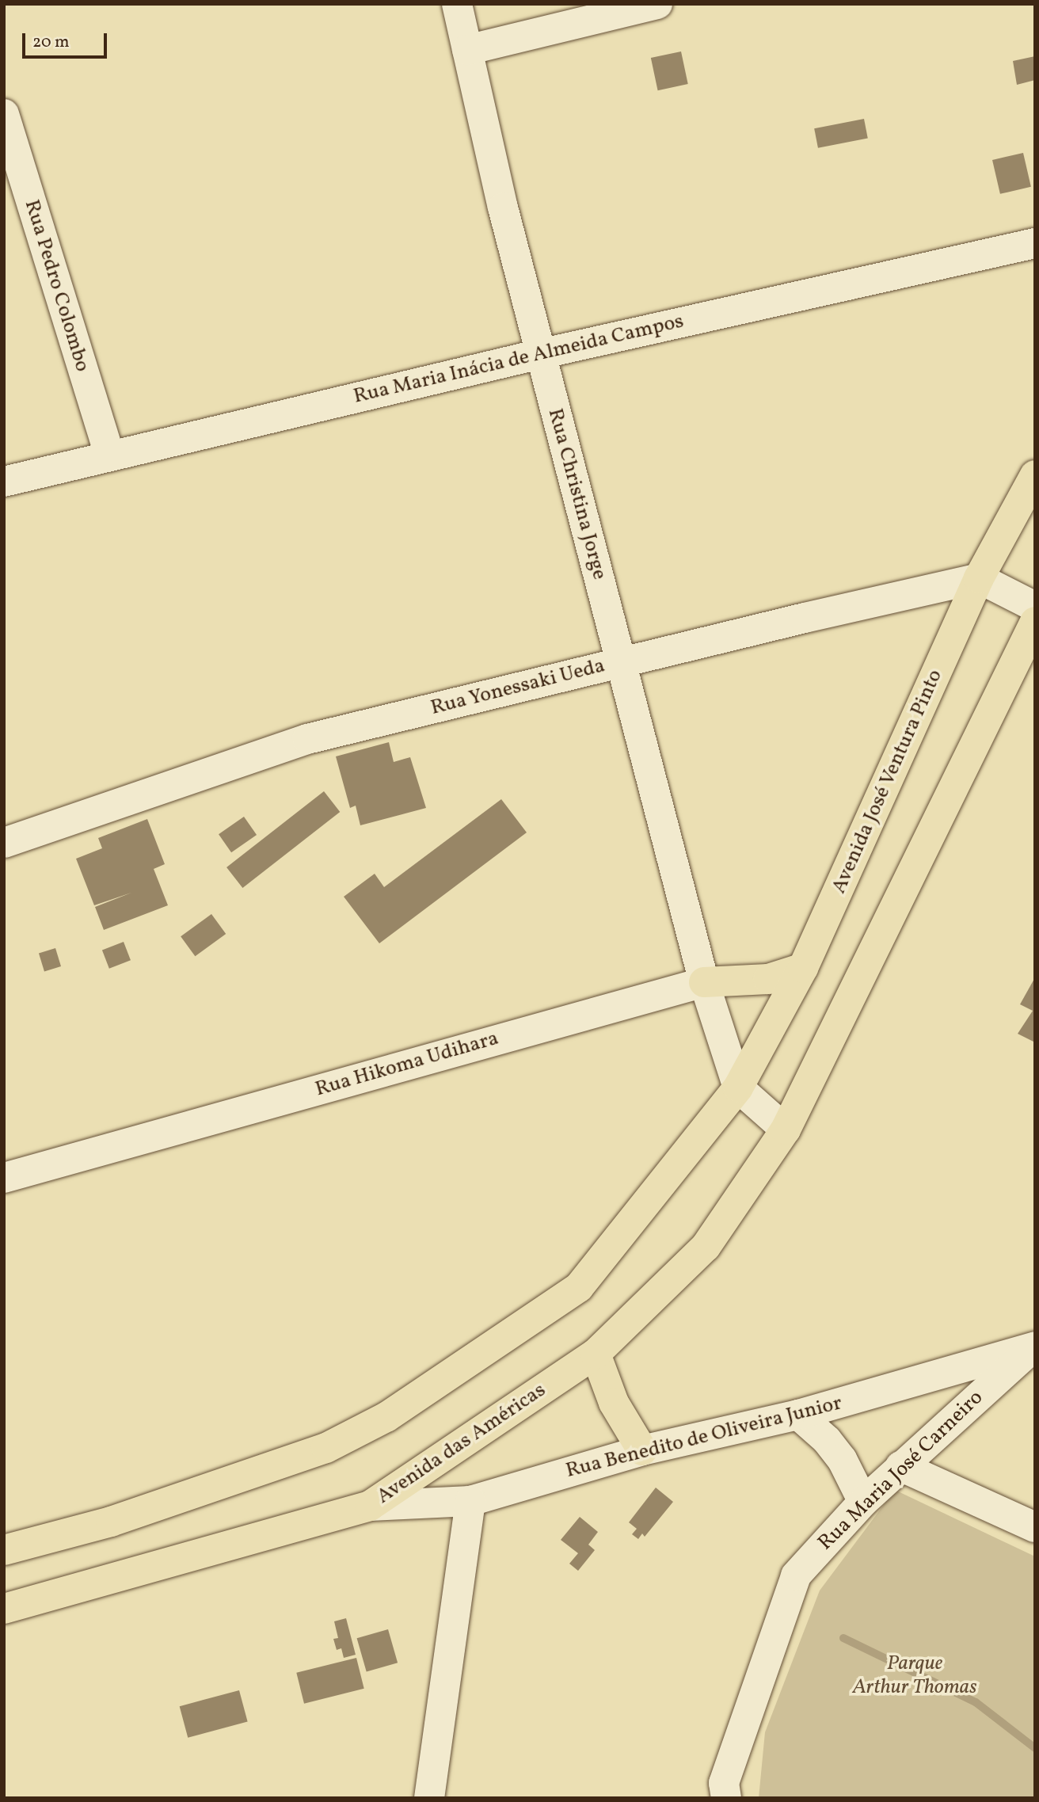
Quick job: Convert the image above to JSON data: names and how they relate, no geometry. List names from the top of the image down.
{
  "streets": {
    "main road": ["Avenida José Ventura Pinto", "Avenida das Américas"],
    "street": [
      "Rua Pedro Colombo",
      "Rua Maria Inácia de Almeida Campos",
      "Rua Christina Jorge",
      "Rua Yonessaki Ueda",
      "Rua Hikoma Udihara",
      "Rua Benedito de Oliveira Junior",
      "Rua Maria José Carneiro"
    ]
  },
  "crossings": [
    ["Rua Pedro Colombo", "Rua Maria Inácia de Almeida Campos"],
    ["Rua Maria Inácia de Almeida Campos", "Rua Christina Jorge"],
    ["Rua Christina Jorge", "Rua Yonessaki Ueda"],
    ["Rua Christina Jorge", "Rua Hikoma Udihara"],
    ["Rua Yonessaki Ueda", "Avenida José Ventura Pinto"],
    ["Rua Benedito de Oliveira Junior", "Avenida das Américas"],
    ["Rua Benedito de Oliveira Junior", "Rua Maria José Carneiro"]
  ],
  "parks": ["Parque Arthur Thomas"],
  "scale_bar": "20 m"
}
